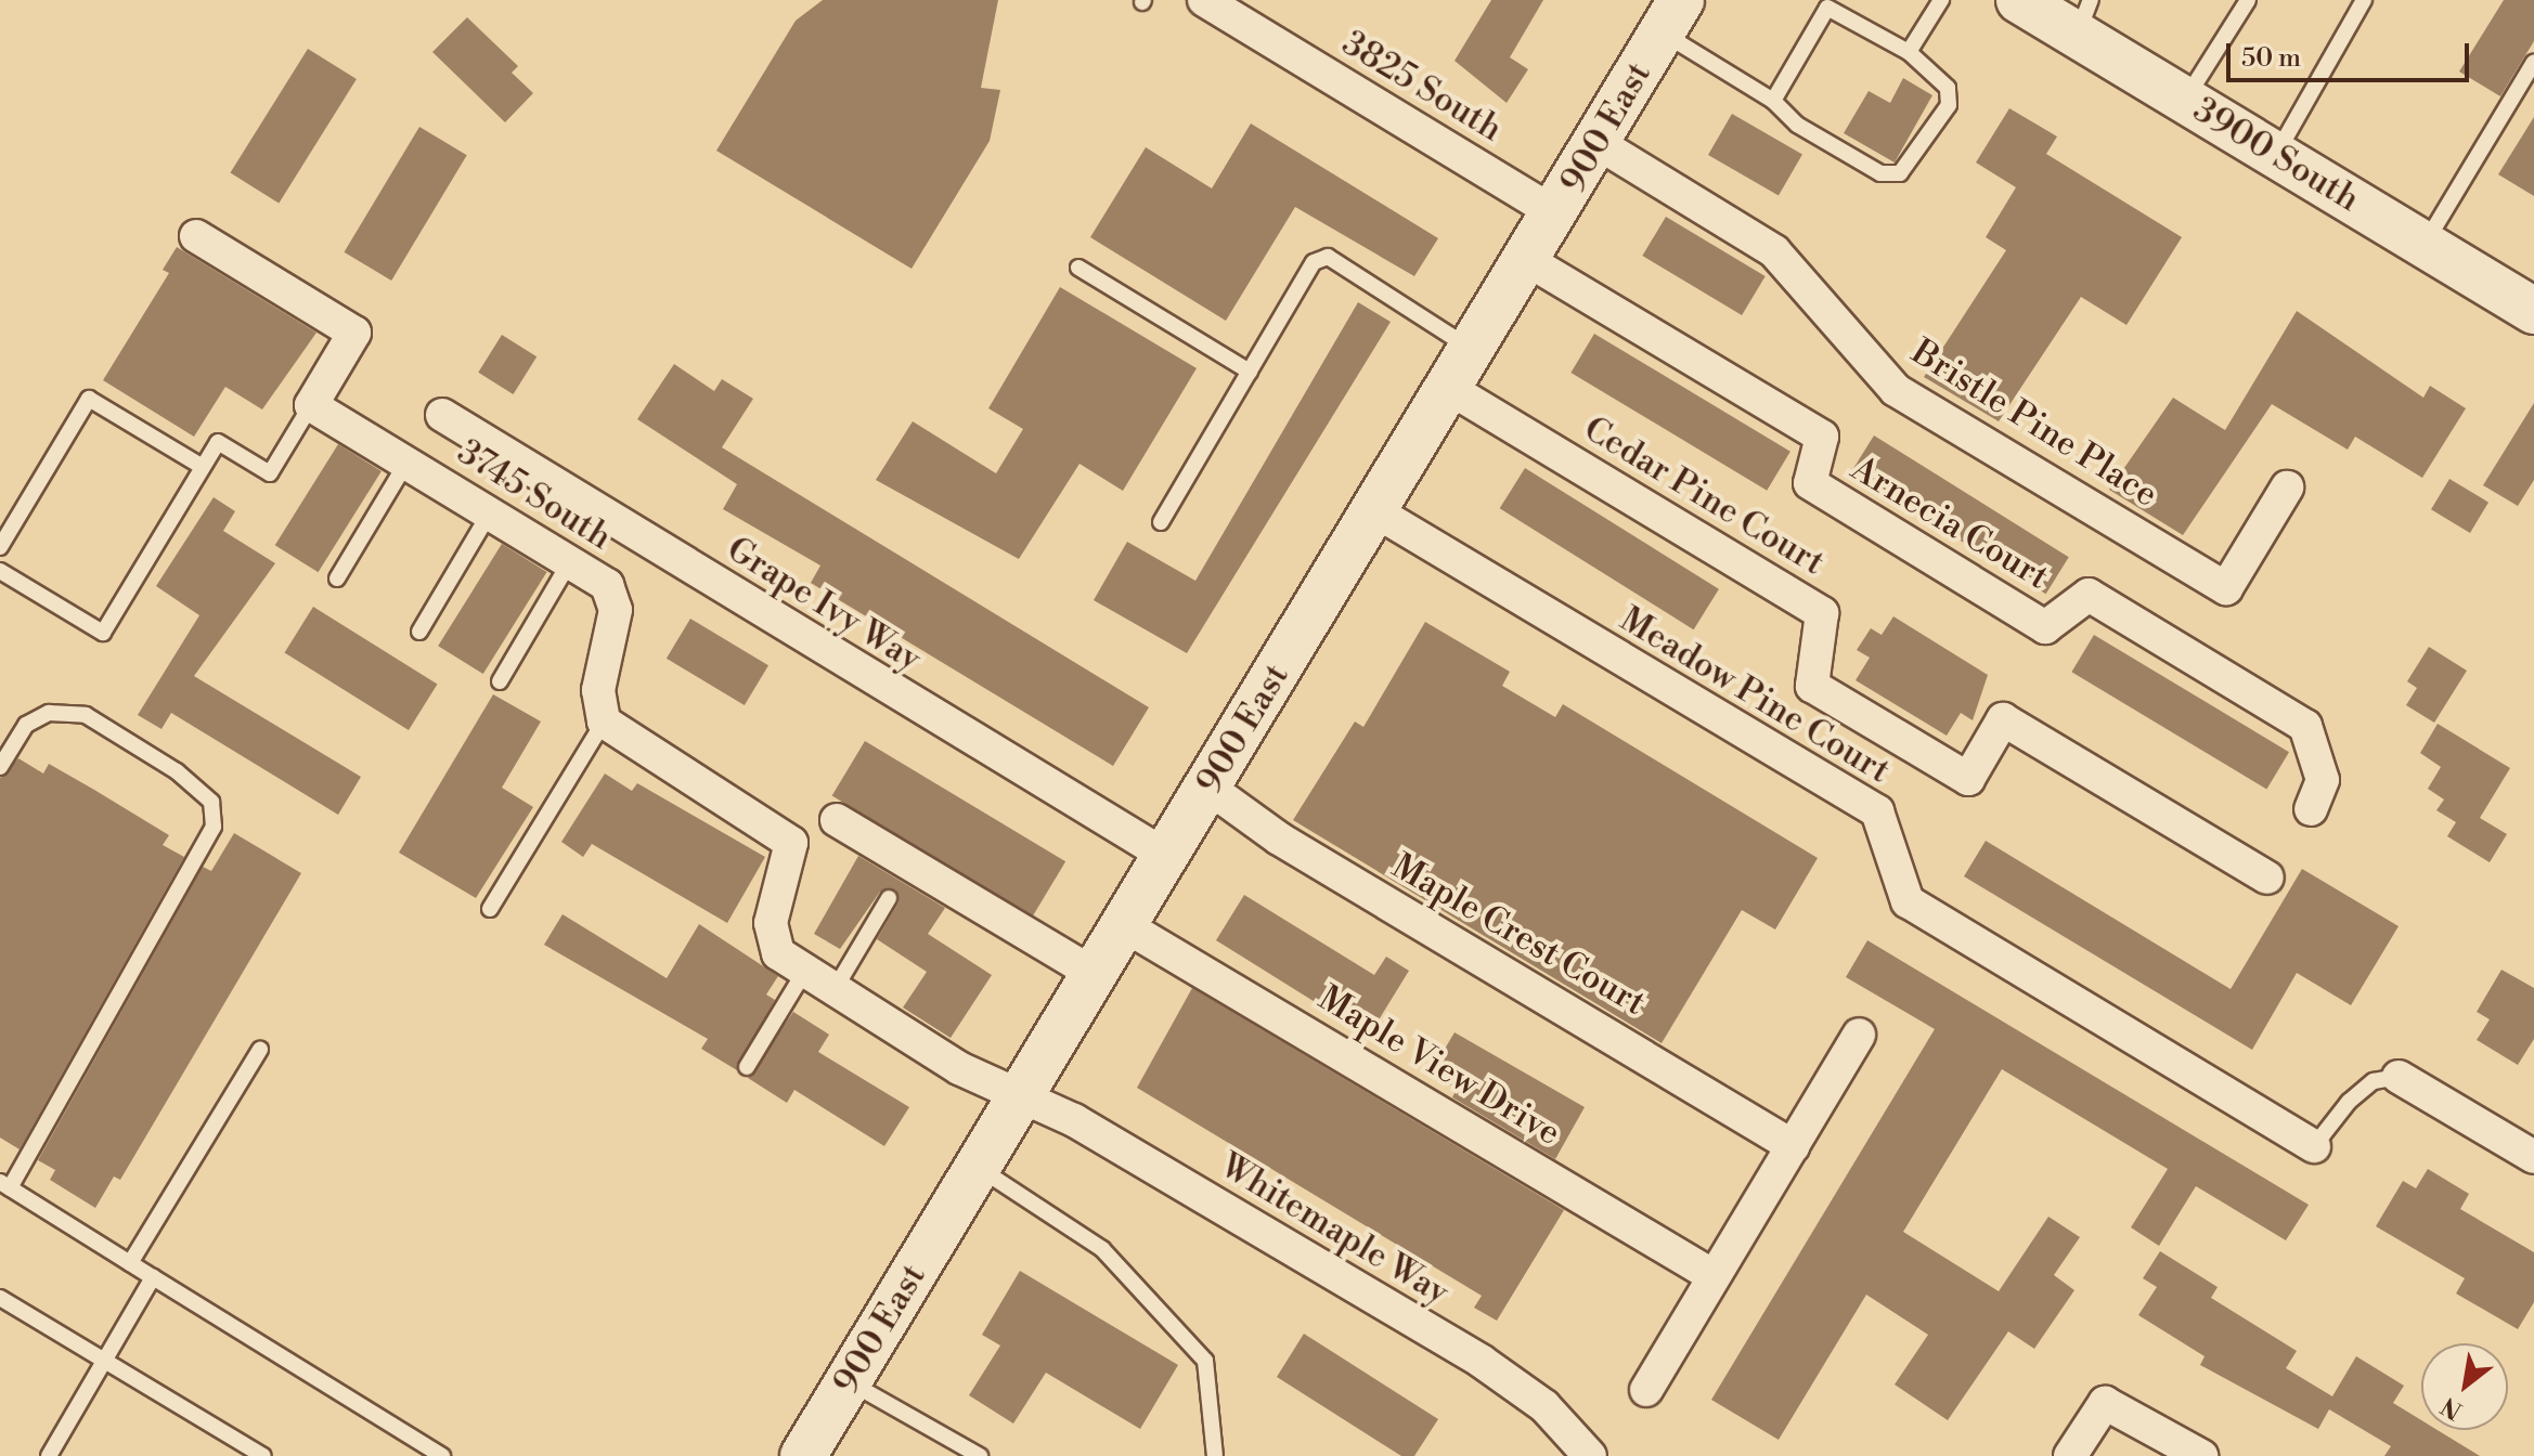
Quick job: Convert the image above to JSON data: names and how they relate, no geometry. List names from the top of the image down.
{
  "streets": {
    "main road": ["900 East", "3900 South"],
    "street": [
      "3825 South",
      "Bristle Pine Place",
      "3745 South",
      "Cedar Pine Court",
      "Arnecia Court",
      "Grape Ivy Way",
      "Meadow Pine Court",
      "Maple Crest Court",
      "Maple View Drive",
      "Whitemaple Way"
    ]
  },
  "crossings": [
    ["3825 South", "900 East"],
    ["900 East", "Bristle Pine Place"],
    ["900 East", "Cedar Pine Court"],
    ["900 East", "Arnecia Court"],
    ["900 East", "Grape Ivy Way"],
    ["900 East", "Meadow Pine Court"],
    ["900 East", "Maple Crest Court"],
    ["900 East", "Maple View Drive"],
    ["900 East", "Whitemaple Way"]
  ],
  "scale_bar": "50 m",
  "north": "bottom left"
}
